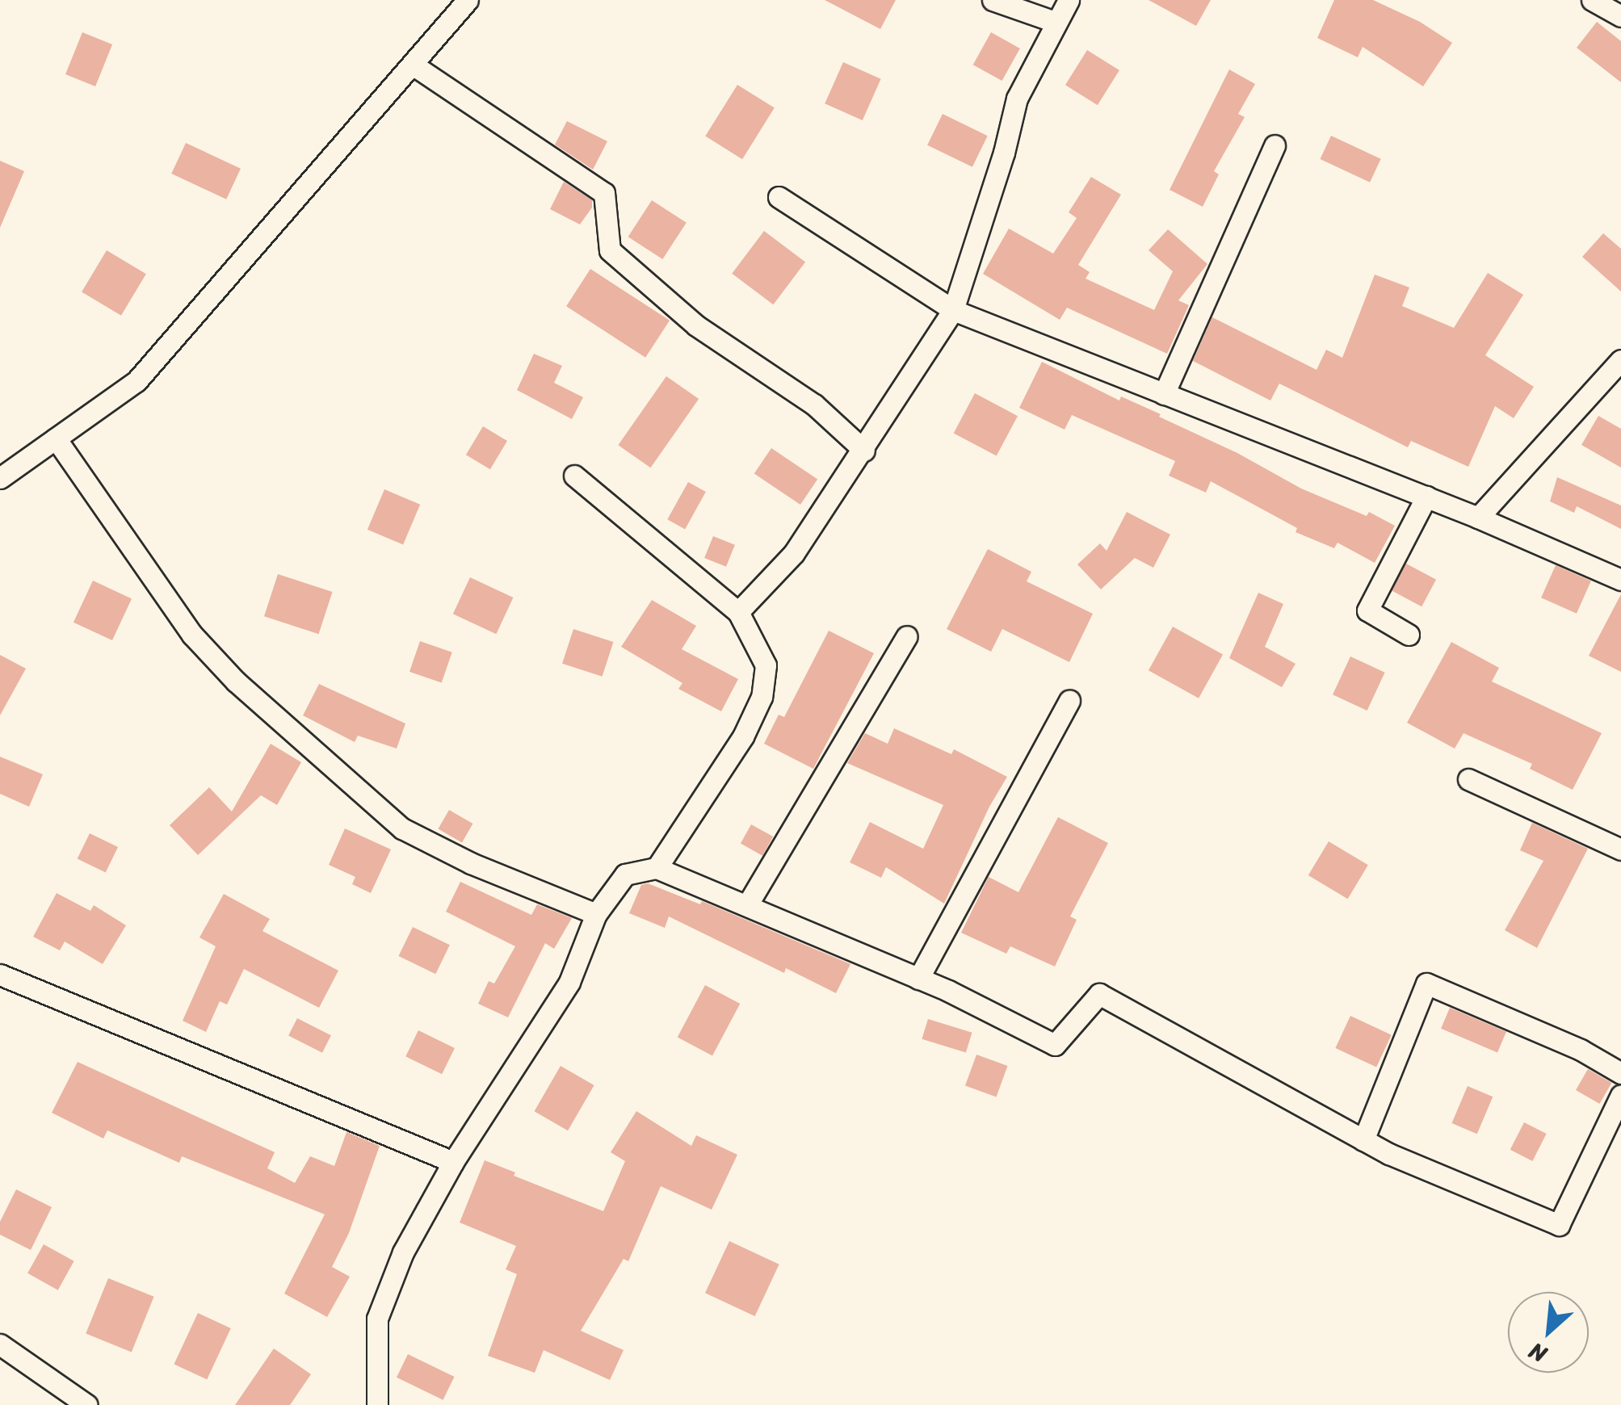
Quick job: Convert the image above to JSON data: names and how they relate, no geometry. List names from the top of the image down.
{
  "north": "bottom left"
}
